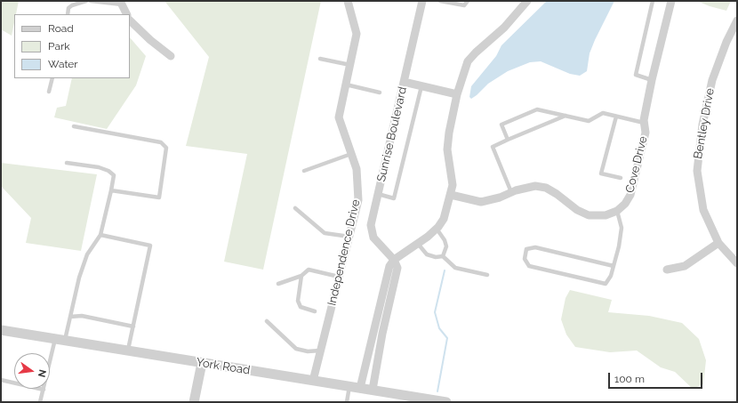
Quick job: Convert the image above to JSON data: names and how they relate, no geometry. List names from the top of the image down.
{
  "streets": {
    "street": [
      "Bentley Drive",
      "Sunrise Boulevard",
      "Cove Drive",
      "Independence Drive",
      "York Road"
    ]
  },
  "crossings": [
    ["Independence Drive", "York Road"]
  ],
  "legend": ["Road", "Park", "Water"],
  "scale_bar": "100 m",
  "north": "right"
}
